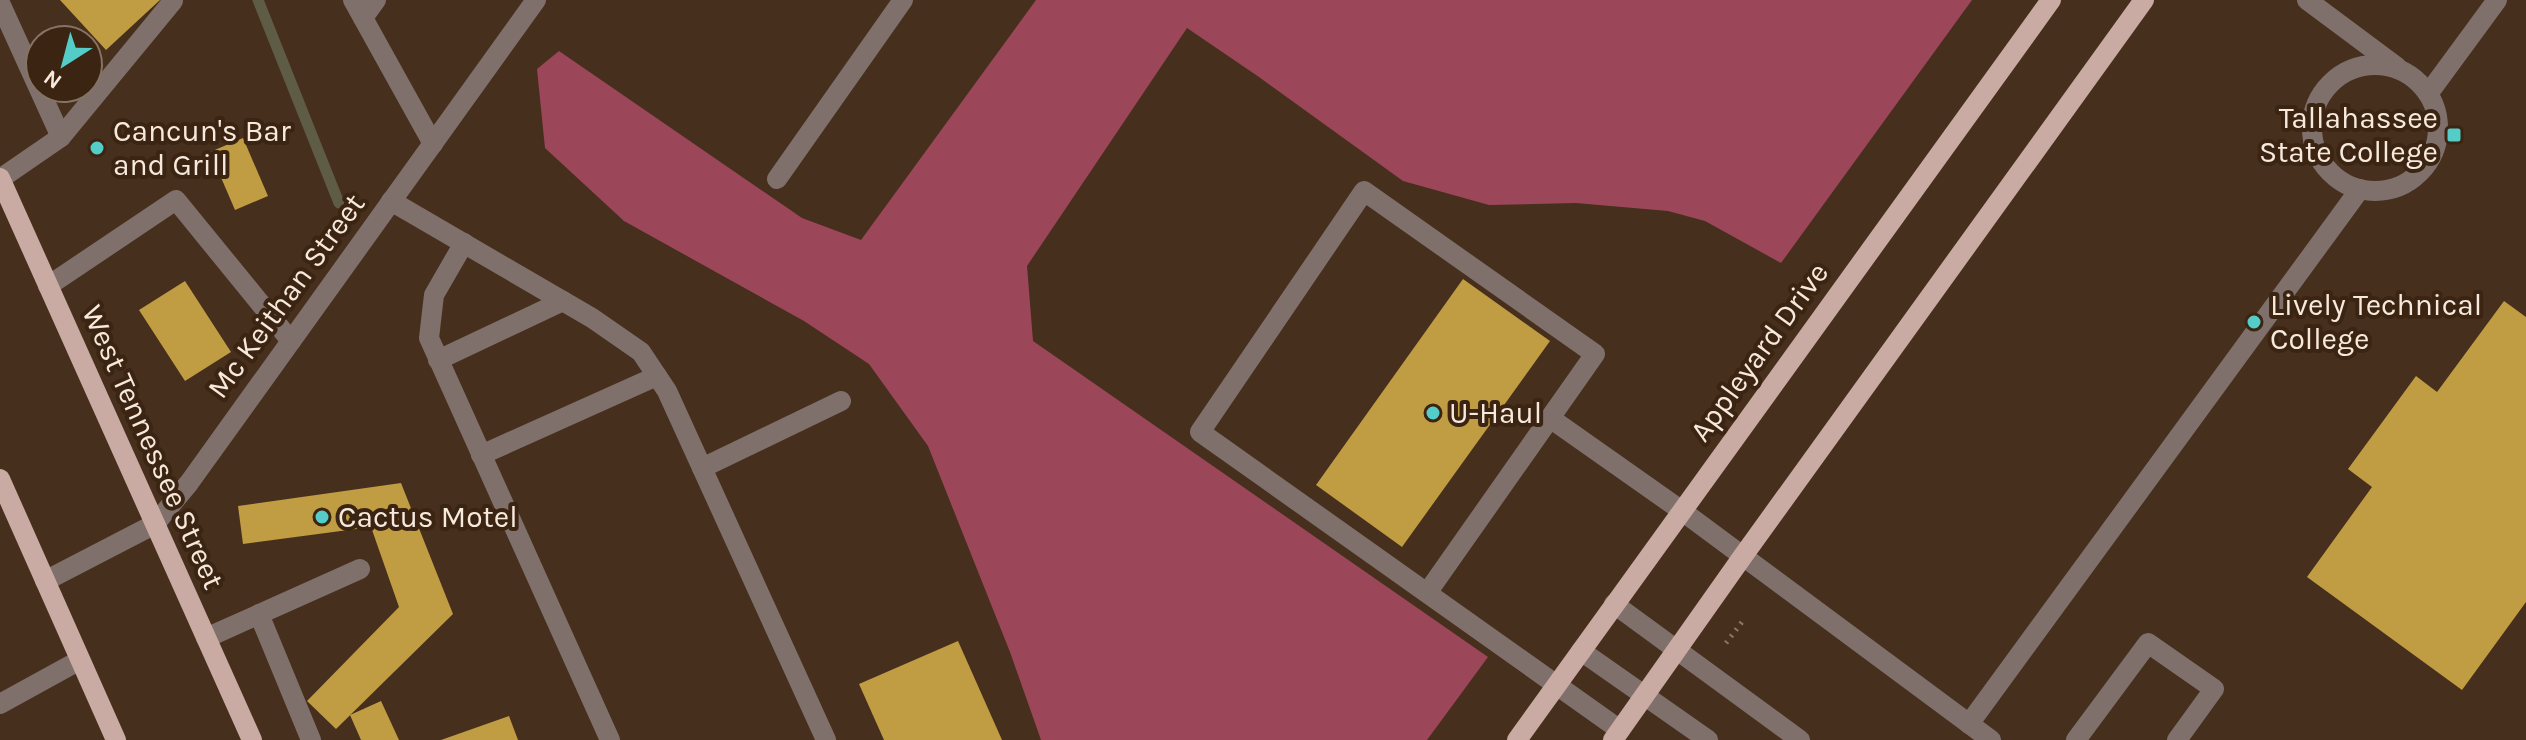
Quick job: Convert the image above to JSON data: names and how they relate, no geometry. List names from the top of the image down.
{
  "streets": {
    "main road": ["Appleyard Drive", "West Tennessee Street"],
    "street": ["Mc Keithan Street"]
  },
  "crossings": [
    ["Mc Keithan Street", "West Tennessee Street"]
  ],
  "places": {
    "transit": ["Tallahassee State College"],
    "other": [
      "Cancun's Bar and Grill",
      "Lively Technical College",
      "U-Haul",
      "Cactus Motel"
    ]
  },
  "north": "bottom left"
}
